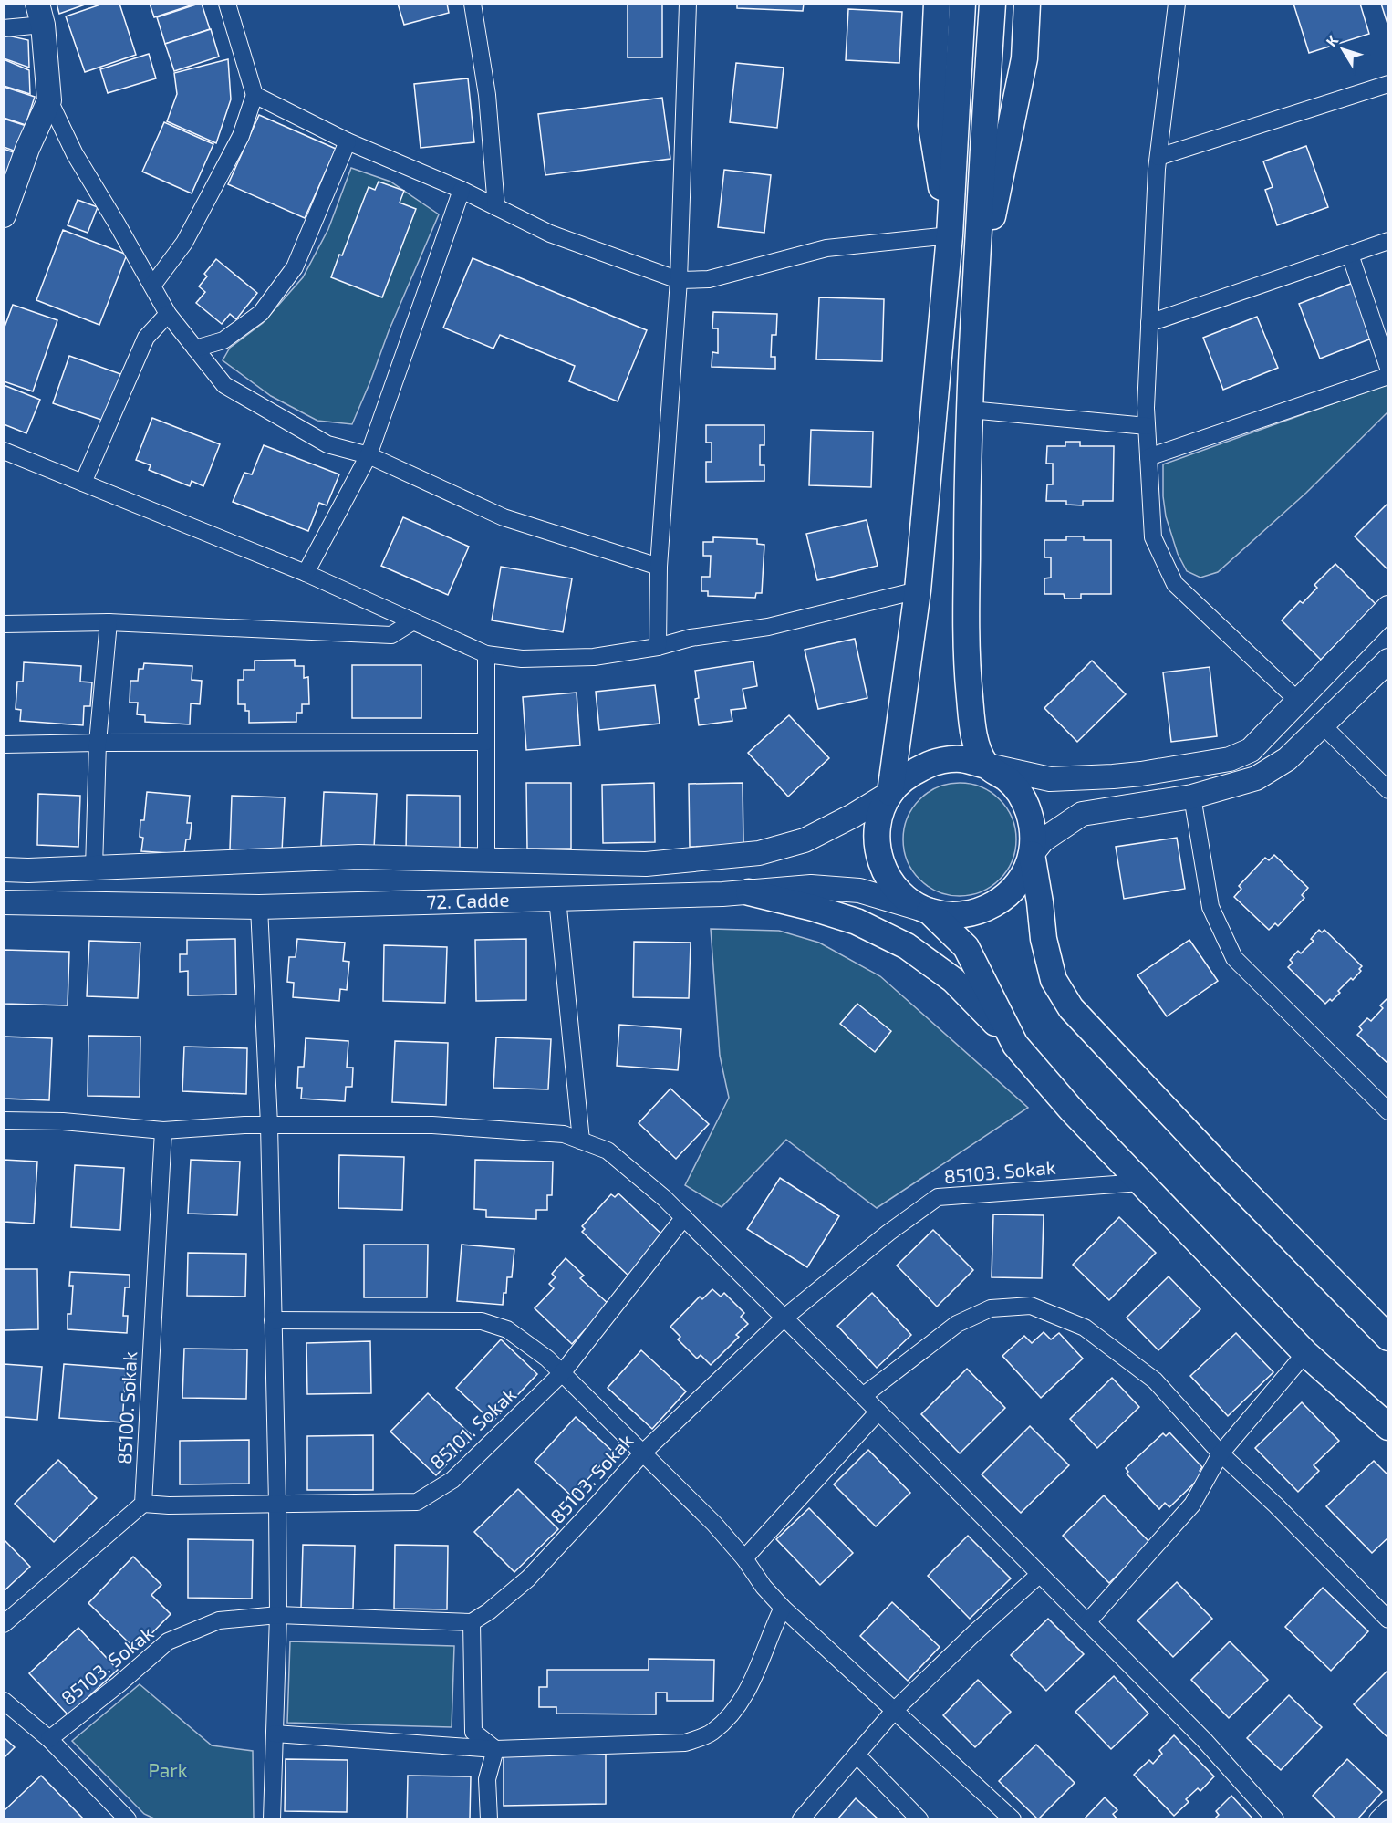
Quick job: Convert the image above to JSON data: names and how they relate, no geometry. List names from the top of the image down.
{
  "streets": {
    "main road": ["72. Cadde"],
    "street": ["85103. Sokak", "85100. Sokak", "85101. Sokak"]
  },
  "crossings": [
    ["85100. Sokak", "85101. Sokak"]
  ],
  "parks": ["Park"],
  "north": "top left"
}
